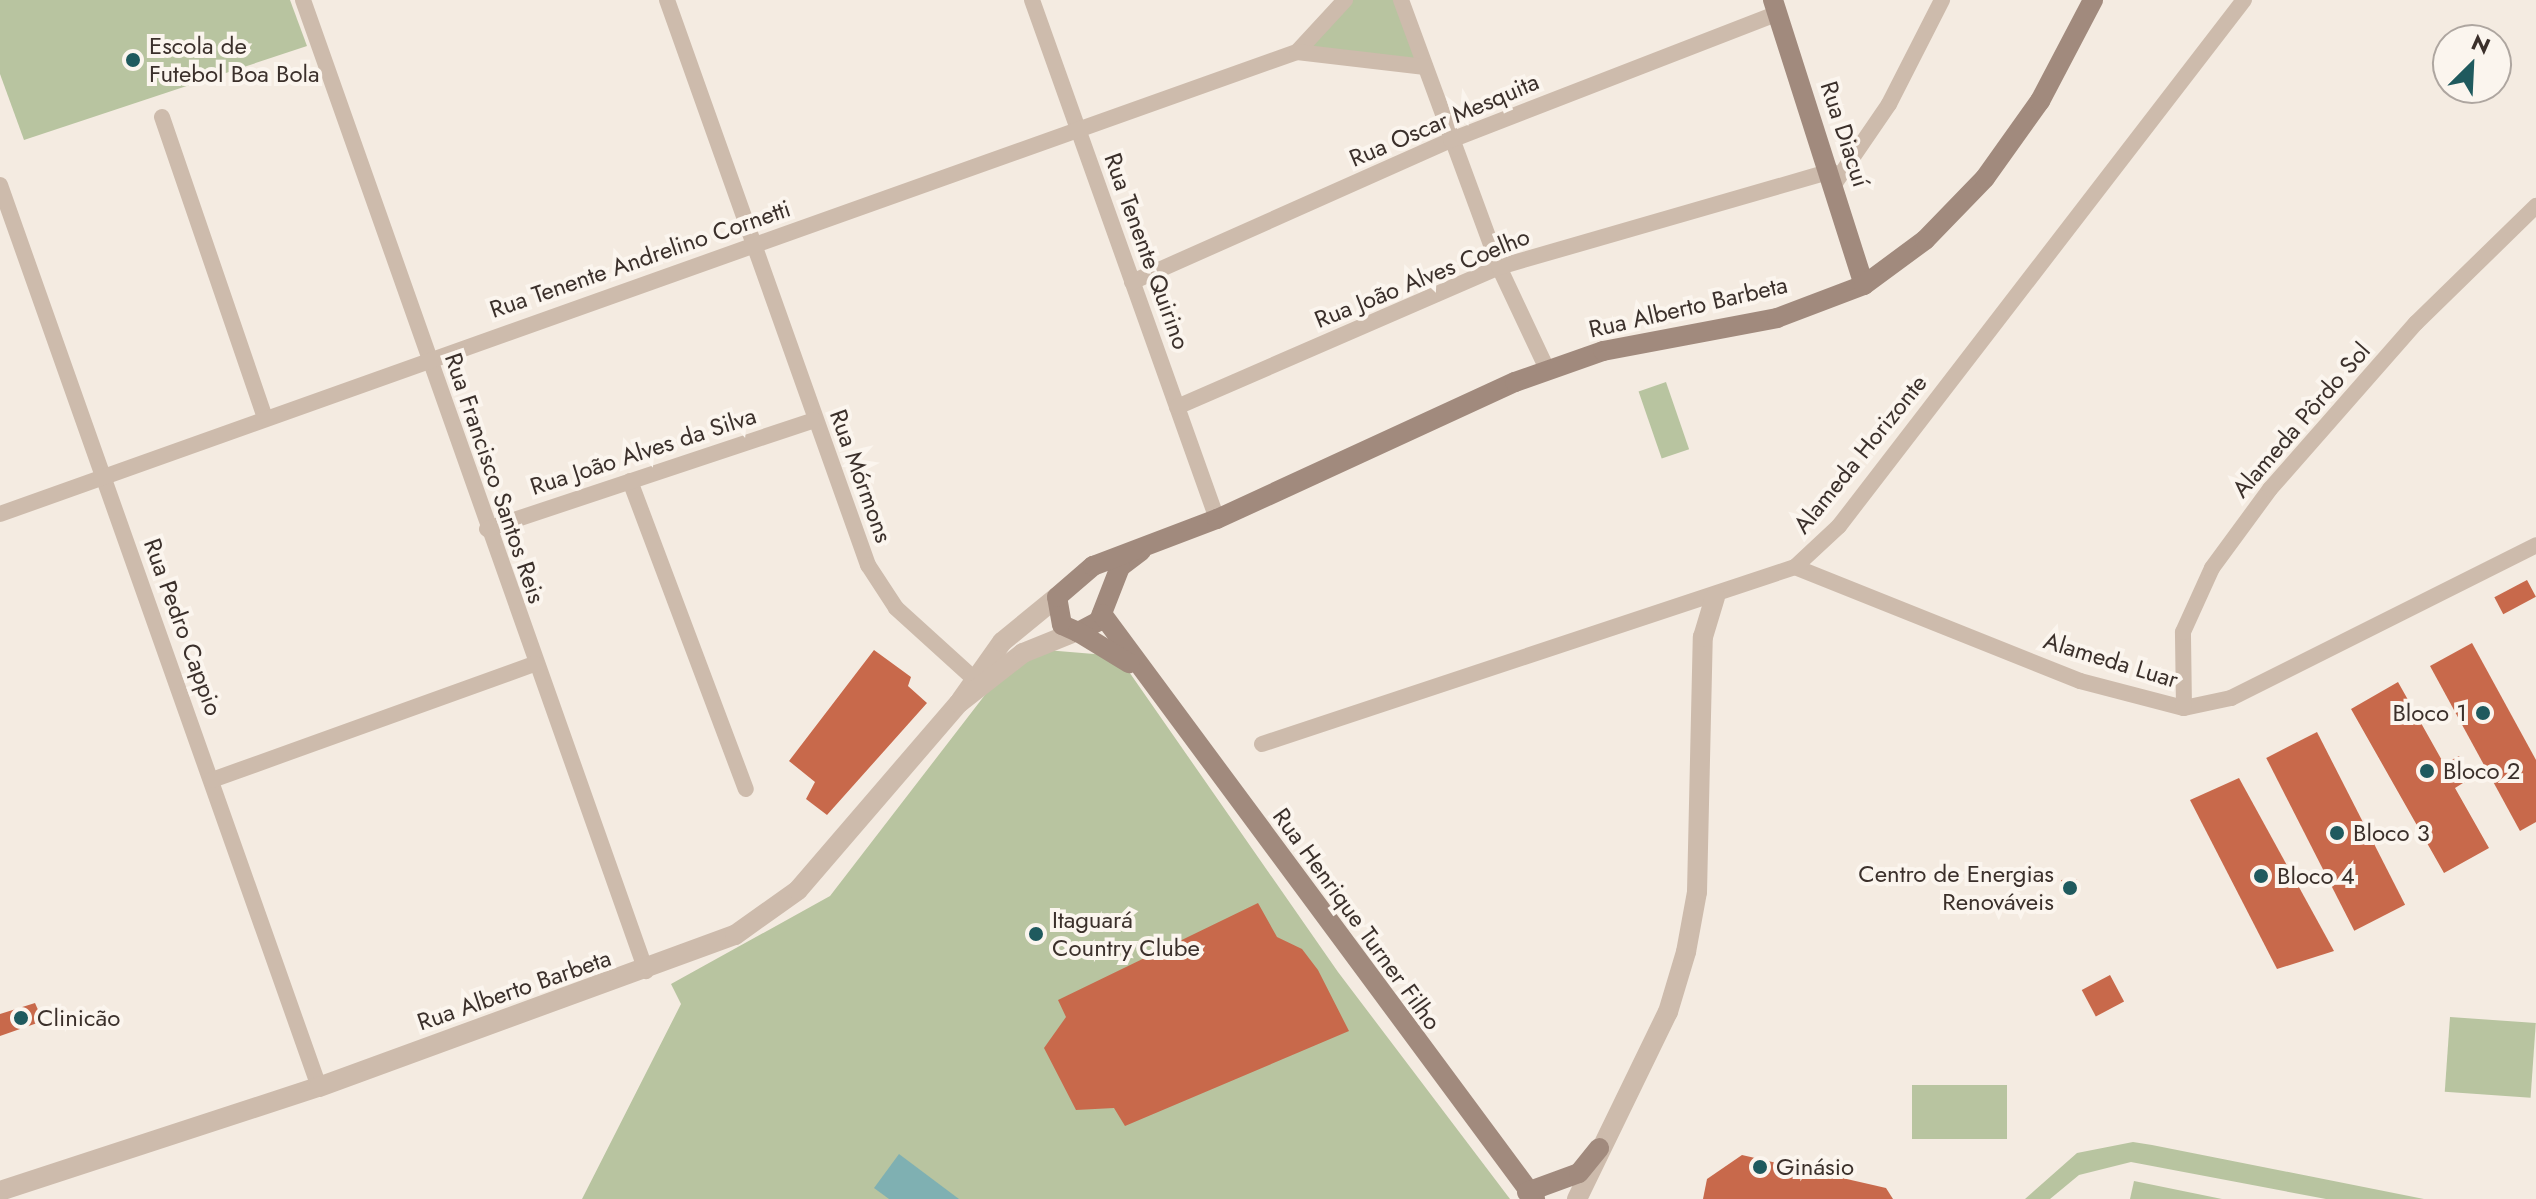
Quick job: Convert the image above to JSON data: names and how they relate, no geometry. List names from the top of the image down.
{
  "streets": {
    "main road": ["Rua Diacuí", "Rua Alberto Barbeta", "Rua Henrique Turner Filho"],
    "street": [
      "Rua Oscar Mesquita",
      "Rua Tenente Quirino",
      "Rua Tenente Andrelino Cornetti",
      "Rua João Alves Coelho",
      "Alameda Pôrdo Sol",
      "Rua João Alves da Silva",
      "Alameda Horizonte",
      "Rua Mórmons",
      "Rua Francisco Santos Reis",
      "Rua Pedro Cappio",
      "Alameda Luar"
    ]
  },
  "crossings": [
    ["Rua Oscar Mesquita", "Rua Diacuí"],
    ["Rua Oscar Mesquita", "Rua Tenente Quirino"],
    ["Rua Diacuí", "Rua João Alves Coelho"],
    ["Rua Diacuí", "Rua Alberto Barbeta"],
    ["Rua Tenente Quirino", "Rua Tenente Andrelino Cornetti"],
    ["Rua Tenente Quirino", "Rua João Alves Coelho"],
    ["Rua Tenente Quirino", "Rua Alberto Barbeta"],
    ["Rua Tenente Andrelino Cornetti", "Rua Mórmons"],
    ["Rua Tenente Andrelino Cornetti", "Rua Francisco Santos Reis"],
    ["Rua Tenente Andrelino Cornetti", "Rua Pedro Cappio"],
    ["Rua Alberto Barbeta", "Rua Mórmons"],
    ["Rua Alberto Barbeta", "Rua Francisco Santos Reis"],
    ["Rua Alberto Barbeta", "Rua Pedro Cappio"],
    ["Rua Alberto Barbeta", "Rua Henrique Turner Filho"],
    ["Alameda Pôrdo Sol", "Alameda Luar"],
    ["Rua João Alves da Silva", "Rua Mórmons"],
    ["Rua João Alves da Silva", "Rua Francisco Santos Reis"],
    ["Alameda Horizonte", "Alameda Luar"]
  ],
  "places": [
    "Escola de Futebol Boa Bola",
    "Bloco 1",
    "Bloco 2",
    "Bloco 3",
    "Bloco 4",
    "Centro de Energias Renováveis",
    "Itaguará Country Clube",
    "Clinicão",
    "Ginásio"
  ],
  "north": "top right"
}
